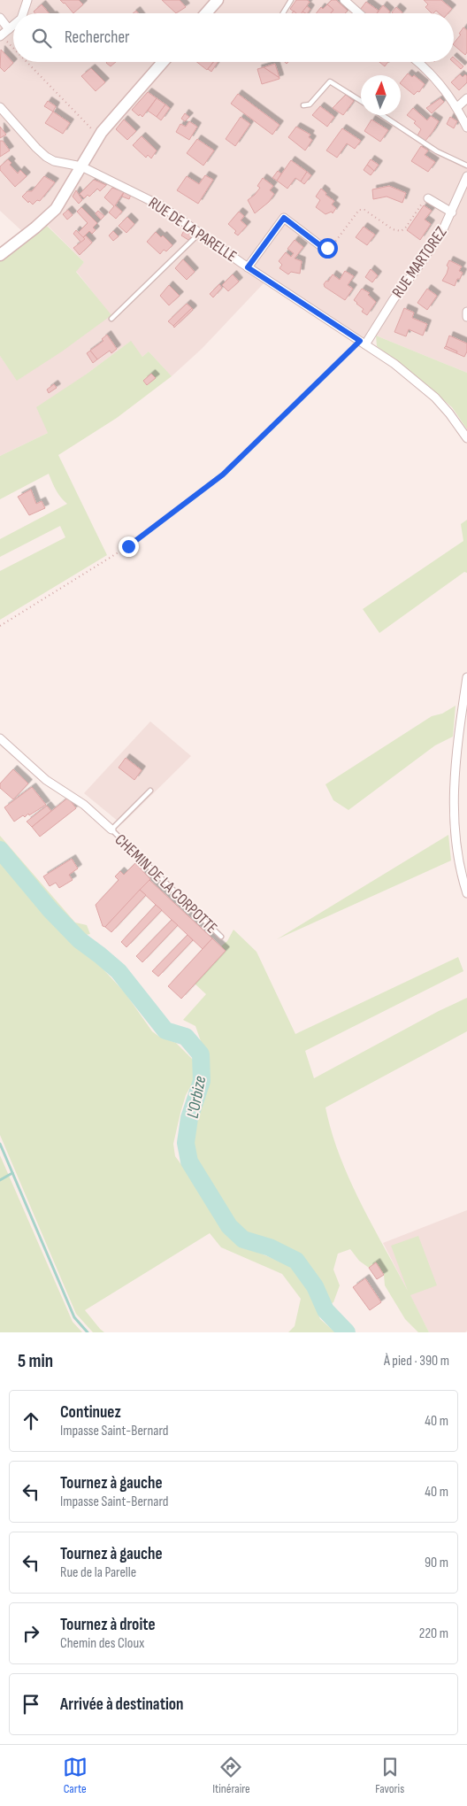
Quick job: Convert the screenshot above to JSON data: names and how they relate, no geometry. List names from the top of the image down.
{
  "streets": {
    "street": ["RUE DE LA PARELLE", "RUE MARTOREZ", "CHEMIN DE LA CORPOTTE"]
  },
  "crossings": [
    ["RUE DE LA PARELLE", "RUE MARTOREZ"]
  ],
  "water": ["L'Orbize"],
  "north": "top",
  "page": {
    "search": "Rechercher",
    "heading": ["5 min", "À pied · 390 m"],
    "list": [
      ["Continuez", "Impasse Saint-Bernard", "40 m"],
      ["Tournez à gauche", "Impasse Saint-Bernard", "40 m"],
      ["Tournez à gauche", "Rue de la Parelle", "90 m"],
      ["Tournez à droite", "Chemin des Cloux", "220 m"],
      "Arrivée à destination"
    ],
    "nav": ["Carte", "Itinéraire", "Favoris"]
  }
}
